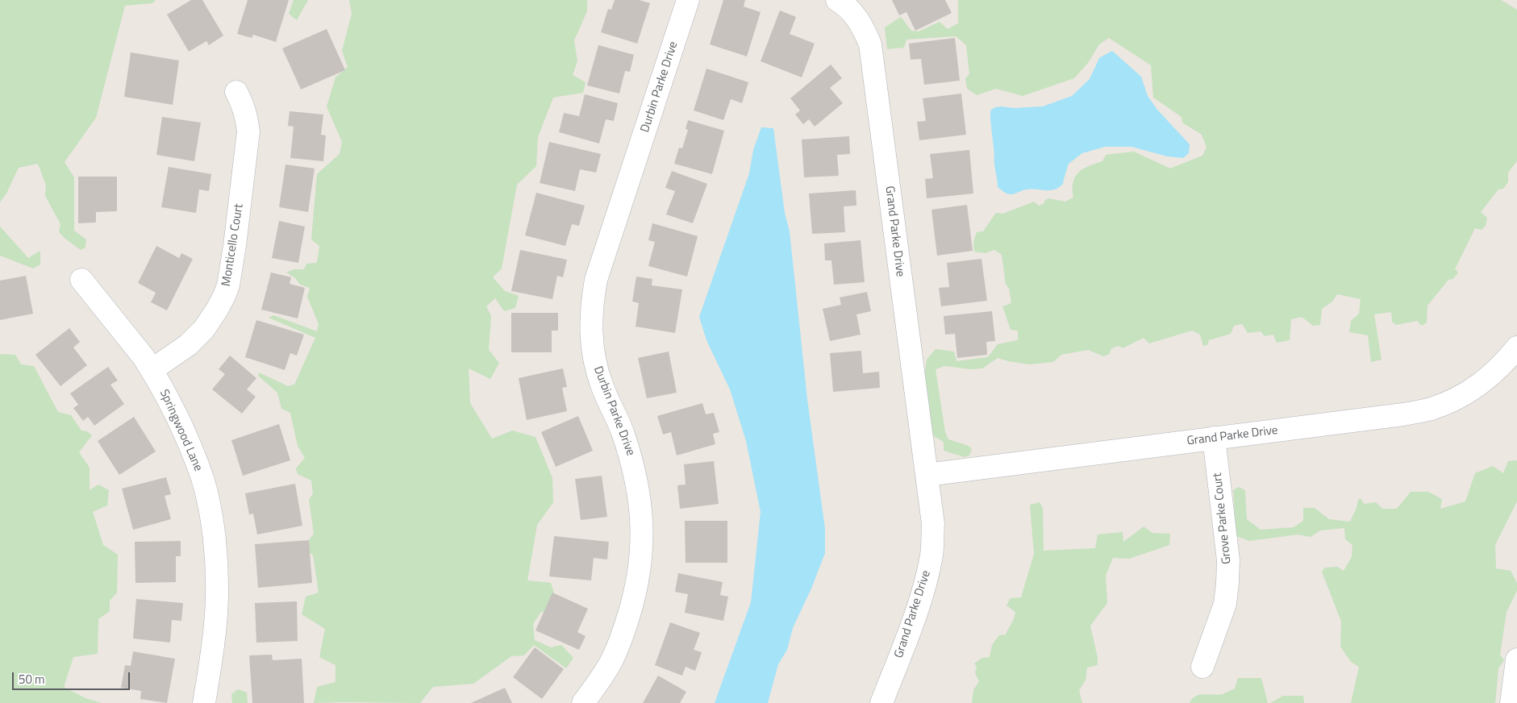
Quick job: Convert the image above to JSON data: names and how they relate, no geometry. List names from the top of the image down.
{
  "streets": {
    "street": [
      "Durbin Parke Drive",
      "Grand Parke Drive",
      "Monticello Court",
      "Springwood Lane",
      "Grove Parke Court"
    ]
  },
  "crossings": [
    ["Grand Parke Drive", "Grove Parke Court"],
    ["Monticello Court", "Springwood Lane"]
  ],
  "scale_bar": "50 m"
}
